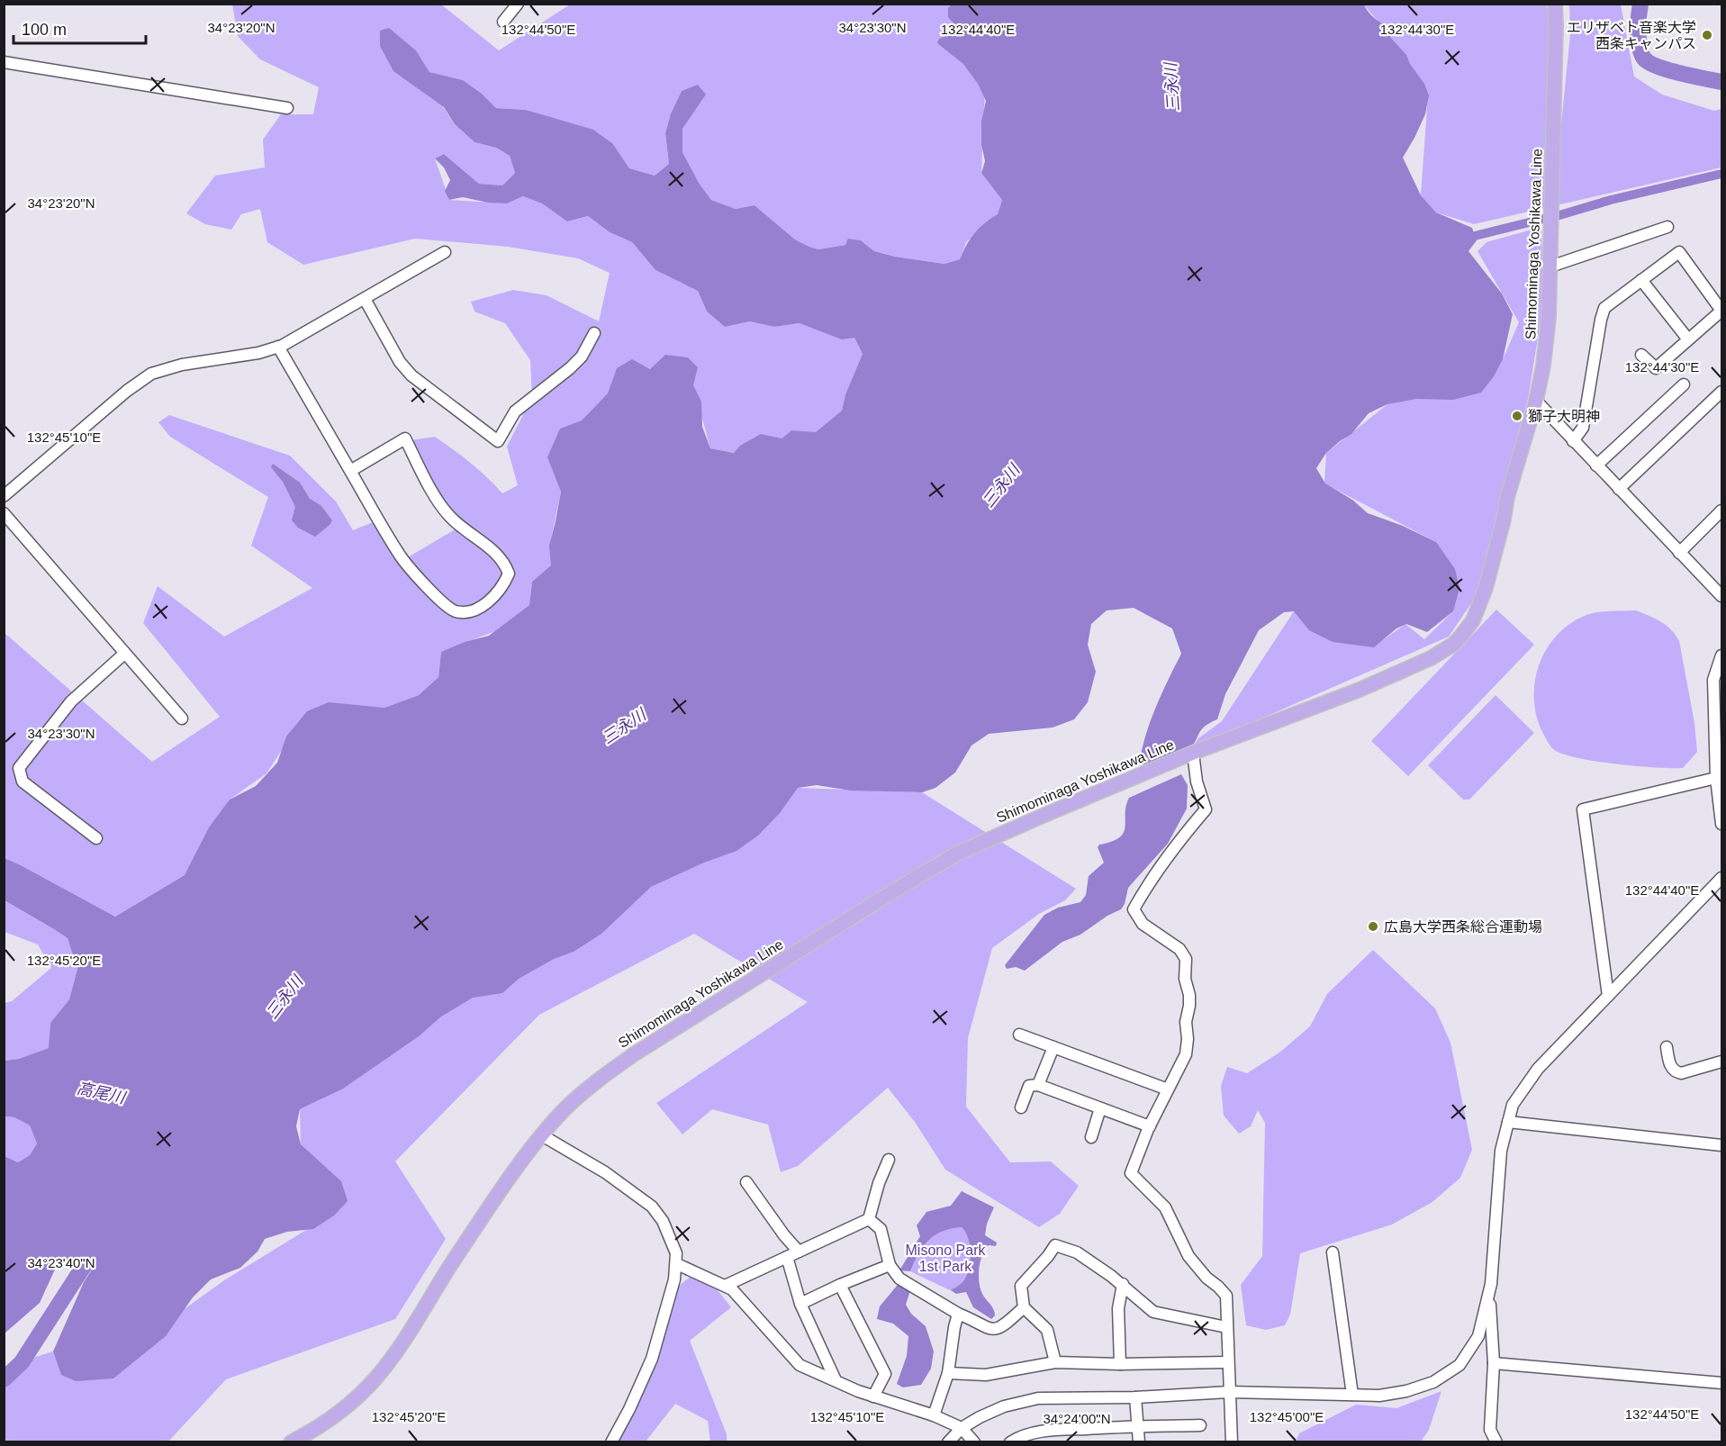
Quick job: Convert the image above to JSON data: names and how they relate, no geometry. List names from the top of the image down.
{
  "streets": {
    "main road": ["Shimominaga Yoshikawa Line"]
  },
  "water": ["三永川", "高尾川"],
  "parks": ["Misono Park 1st Park"],
  "places": ["エリザベト音楽大学 西条キャンパス", "獅子大明神", "広島大学西条総合運動場"],
  "scale_bar": "100 m",
  "coordinates": [
    "34°23'20\"N",
    "34°23'30\"N",
    "132°44'40\"E",
    "132°44'30\"E",
    "132°44'50\"E",
    "132°45'10\"E",
    "132°45'20\"E",
    "34°23'40\"N",
    "132°45'00\"E",
    "34°24'00\"N"
  ]
}
